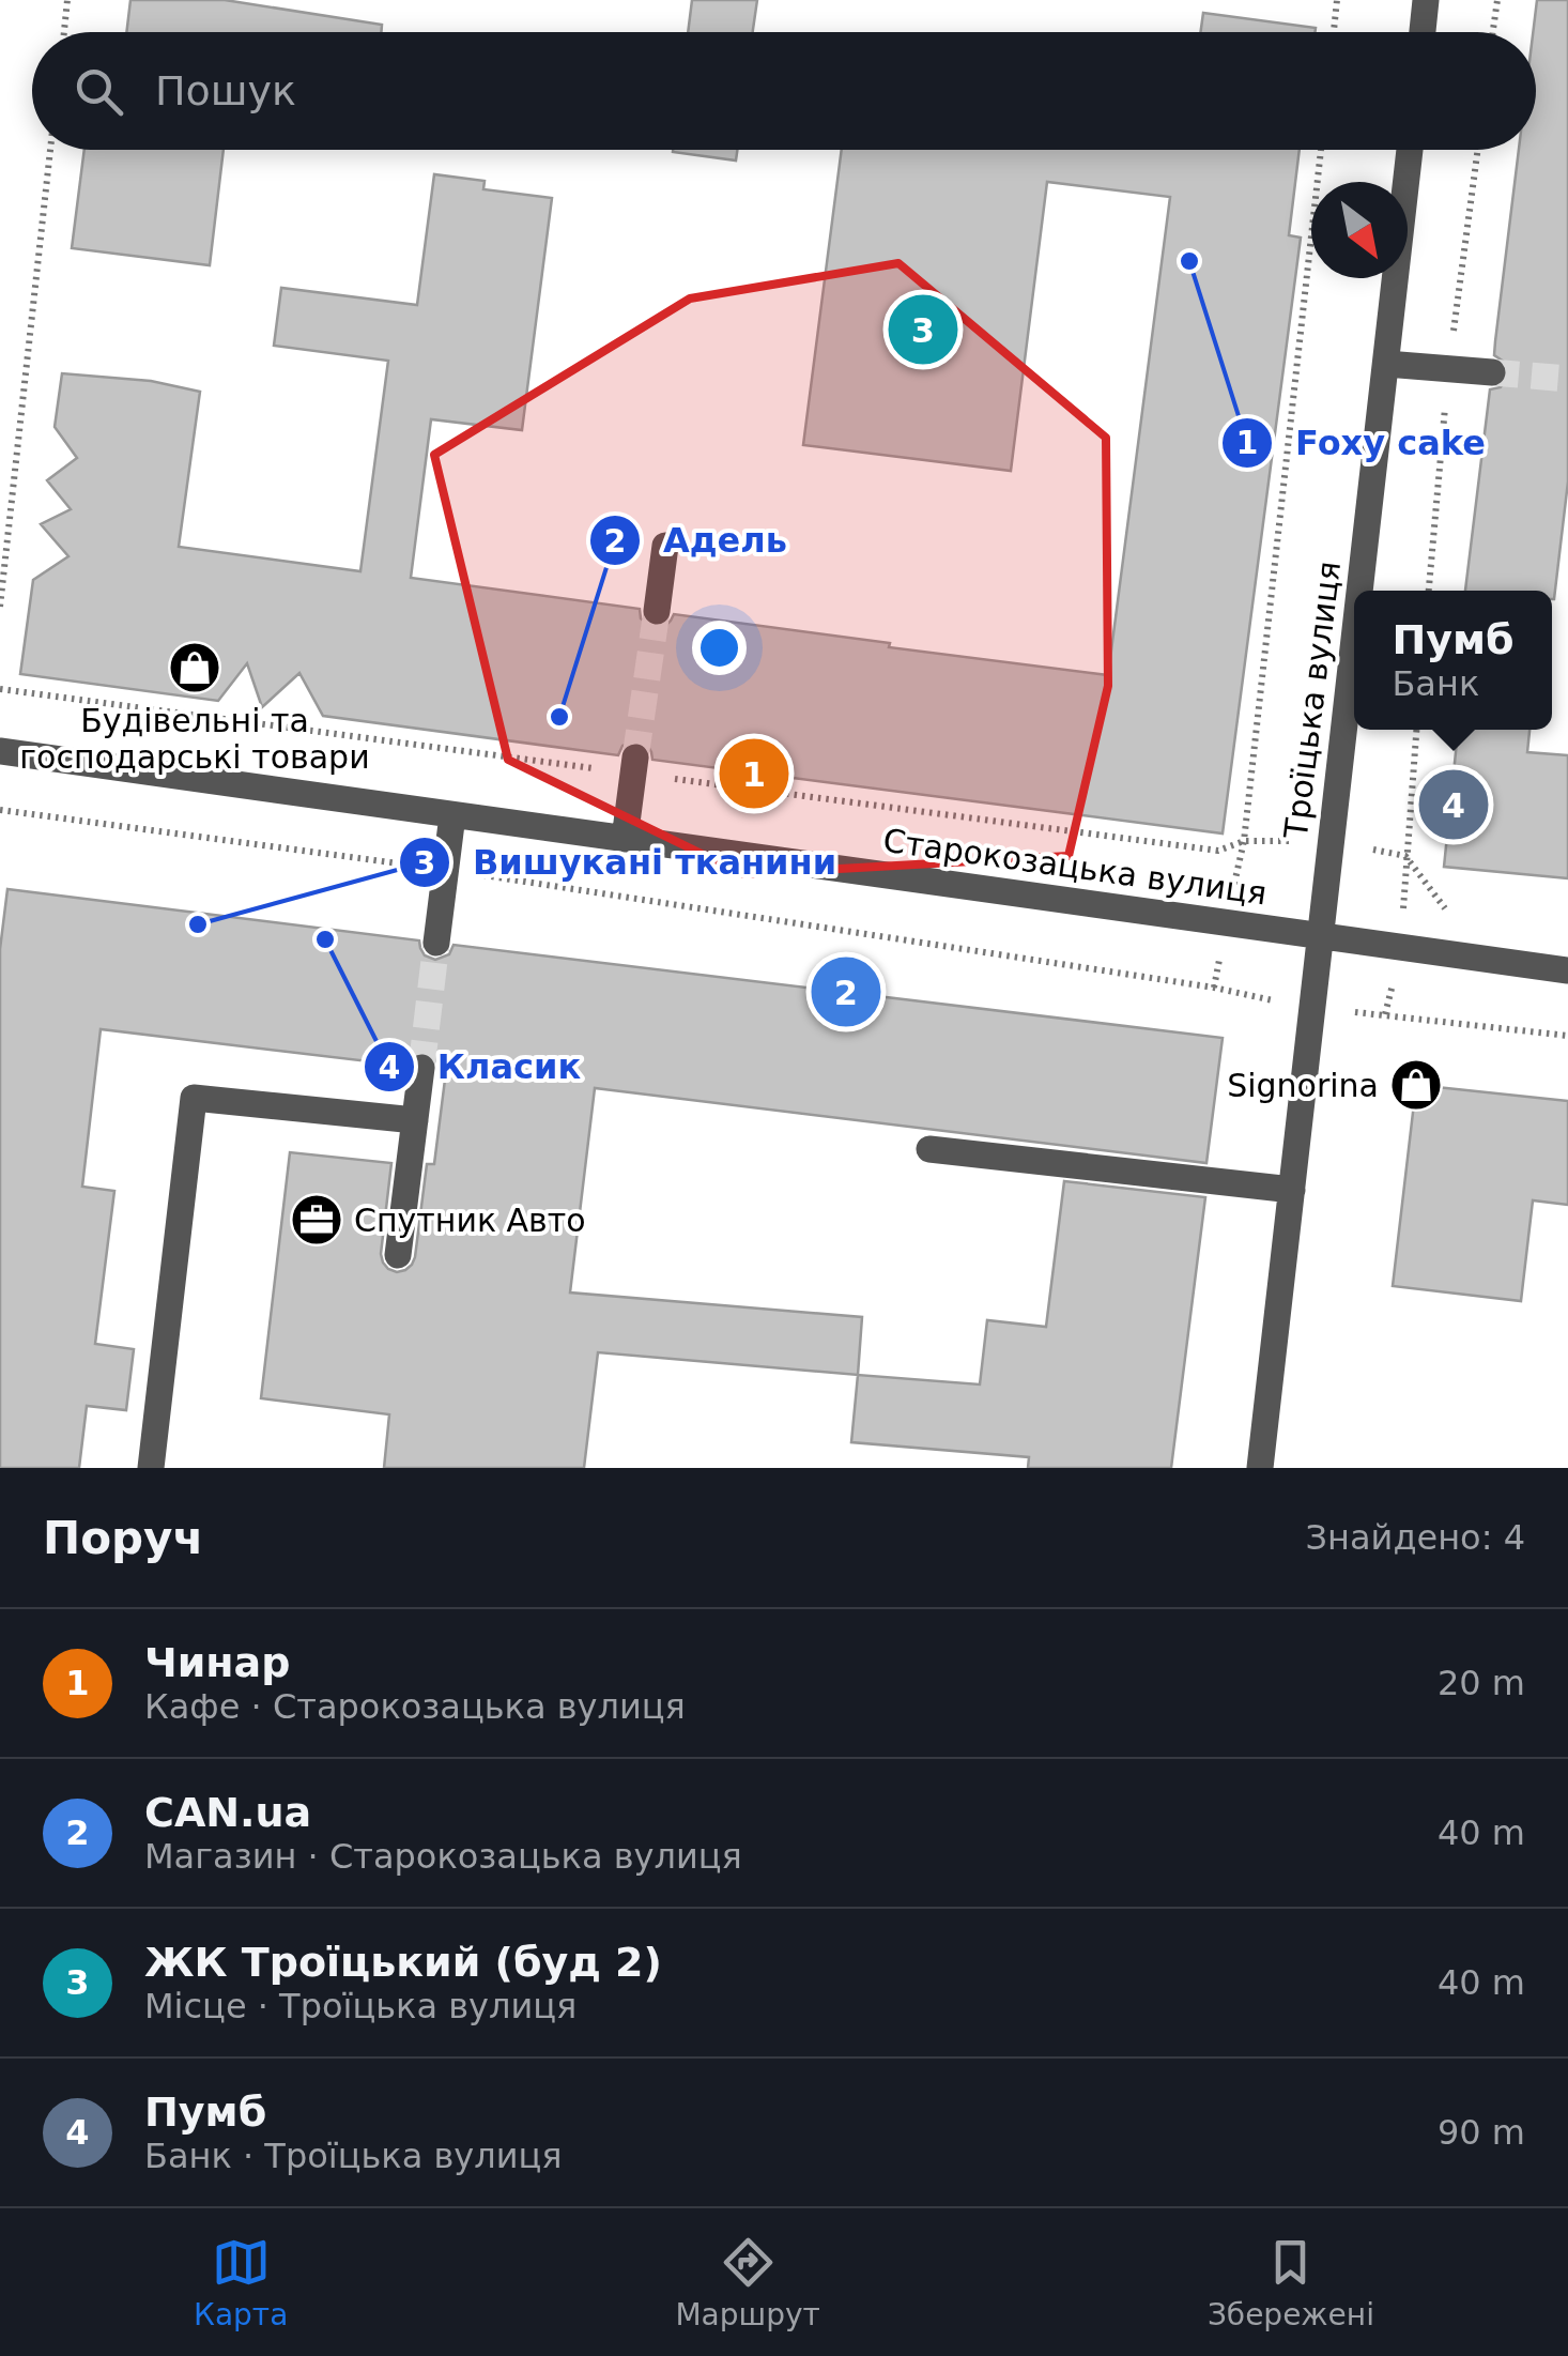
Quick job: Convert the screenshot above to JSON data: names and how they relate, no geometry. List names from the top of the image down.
{
  "streets": {
    "street": ["Троїцька вулиця", "Старокозацька вулиця"]
  },
  "crossings": [
    ["Троїцька вулиця", "Старокозацька вулиця"]
  ],
  "places": {
    "other": [
      "Foxy cake",
      "Адель",
      "Вишукані тканини",
      "Класик"
    ],
    "shop": ["Будівельні та господарські товари", "Signorina"],
    "office": ["Спутник Авто"]
  },
  "north": "bottom right",
  "page": {
    "search": "Пошук",
    "pins": [
      "3",
      "1",
      "4",
      "2"
    ],
    "popup": ["Пумб", "Банк"],
    "heading": ["Поруч", "Знайдено: 4"],
    "list": [
      {
        "mark": "1",
        "name": "Чинар",
        "note": "Кафе · Старокозацька вулиця",
        "value": "20 m"
      },
      {
        "mark": "2",
        "name": "CAN.ua",
        "note": "Магазин · Старокозацька вулиця",
        "value": "40 m"
      },
      {
        "mark": "3",
        "name": "ЖК Троїцький (буд 2)",
        "note": "Місце · Троїцька вулиця",
        "value": "40 m"
      },
      {
        "mark": "4",
        "name": "Пумб",
        "note": "Банк · Троїцька вулиця",
        "value": "90 m"
      }
    ],
    "nav": ["Карта", "Маршрут", "Збережені"]
  }
}
